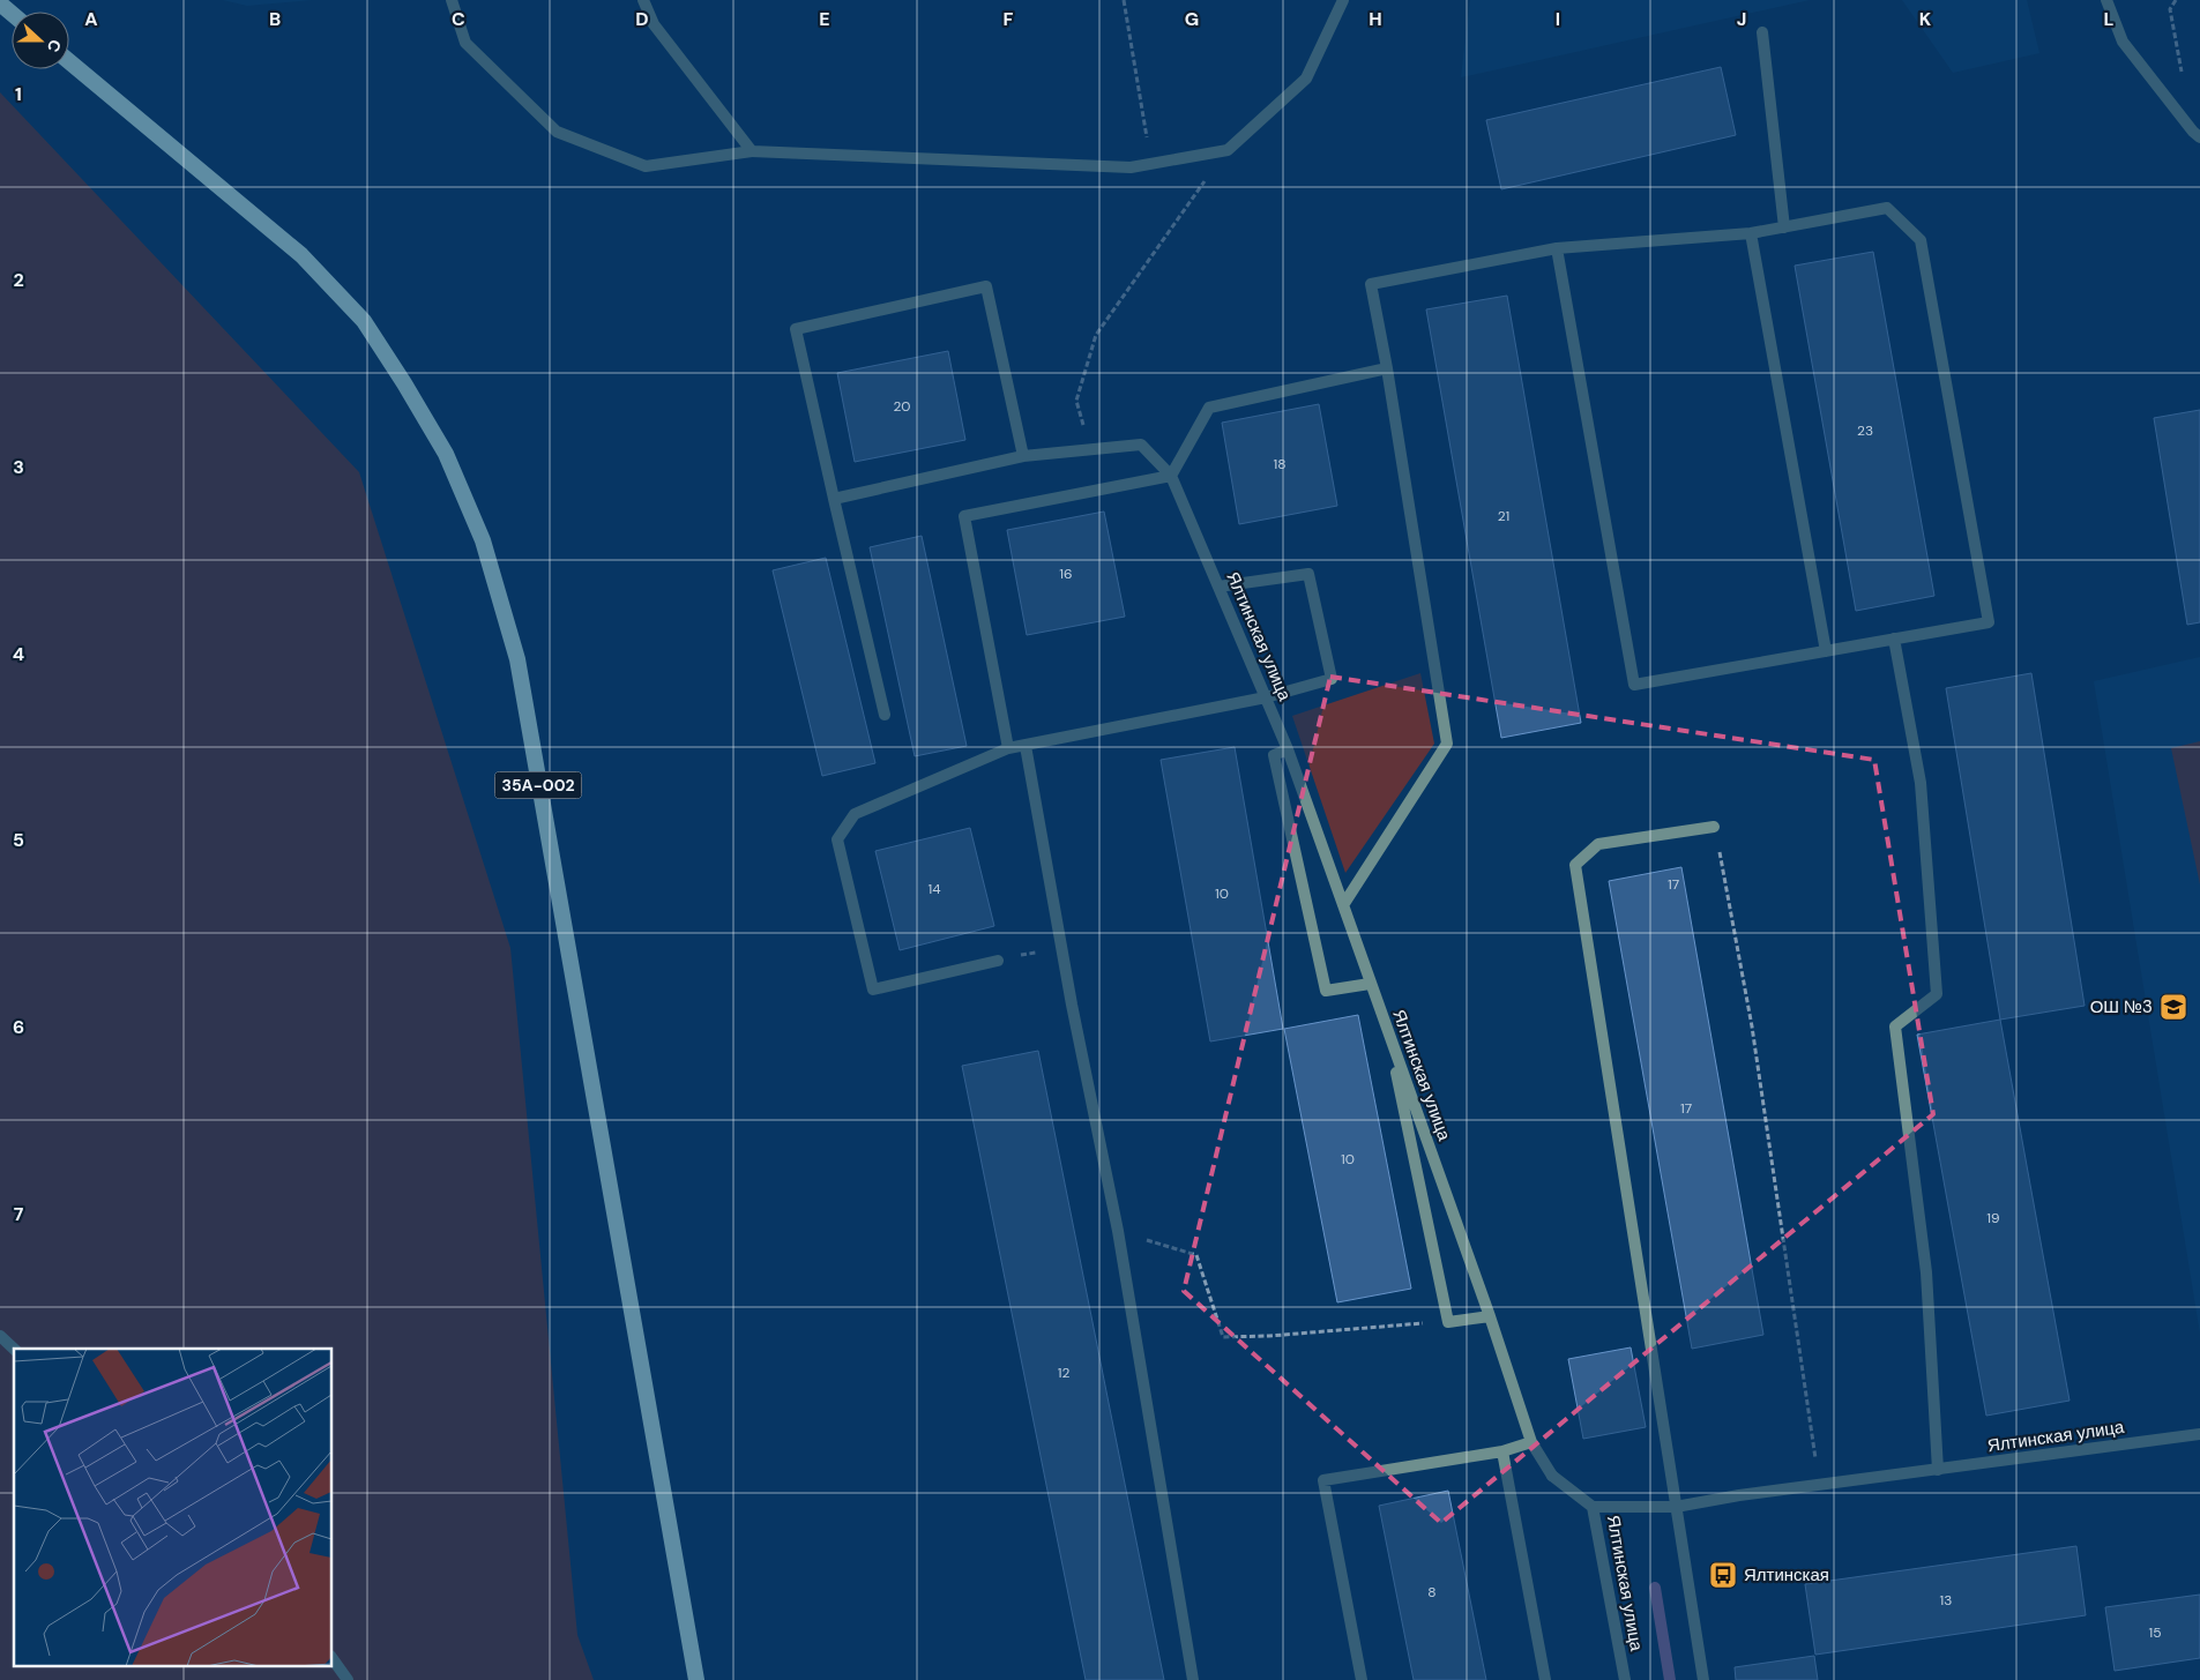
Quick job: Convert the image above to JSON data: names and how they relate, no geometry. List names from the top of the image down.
{
  "streets": {
    "highway": ["35А-002"],
    "street": ["Ялтинская улица"]
  },
  "places": {
    "school or university": ["ОШ №3"],
    "bus stop": ["Ялтинская"]
  },
  "house_numbers": [
    "20",
    "23",
    "18",
    "21",
    "16",
    "17",
    "14",
    "10",
    "17",
    "10",
    "19",
    "12",
    "8",
    "13",
    "15"
  ],
  "north": "right",
  "grid": {
    "columns": [
      "A",
      "B",
      "C",
      "D",
      "E",
      "F",
      "G",
      "H",
      "I",
      "J",
      "K",
      "L"
    ],
    "rows": [
      "1",
      "2",
      "3",
      "4",
      "5",
      "6",
      "7"
    ]
  }
}
